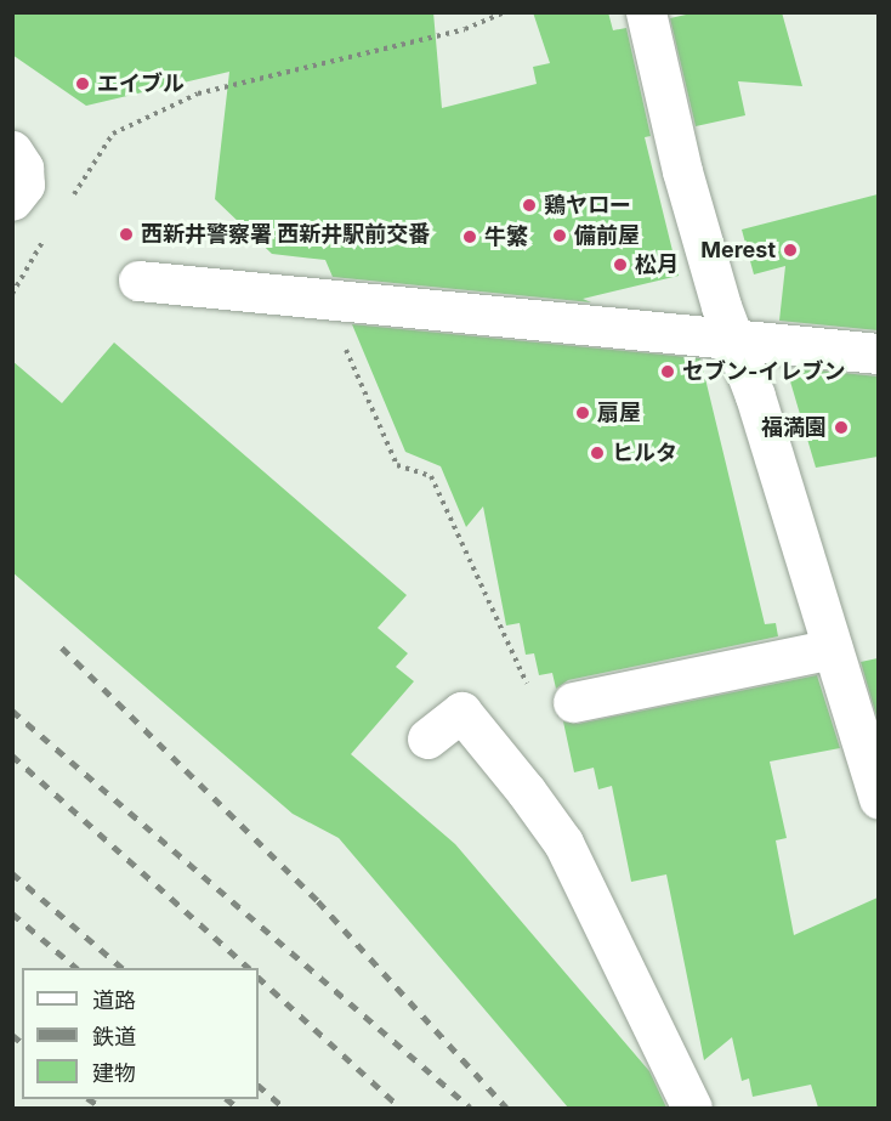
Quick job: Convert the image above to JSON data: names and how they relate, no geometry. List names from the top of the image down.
{
  "places": [
    "エイブル",
    "鶏ヤロー",
    "西新井警察署 西新井駅前交番",
    "備前屋",
    "牛繁",
    "Merest",
    "松月",
    "セブン-イレブン",
    "扇屋",
    "福満園",
    "ヒルタ"
  ],
  "legend": ["道路", "鉄道", "建物"]
}
